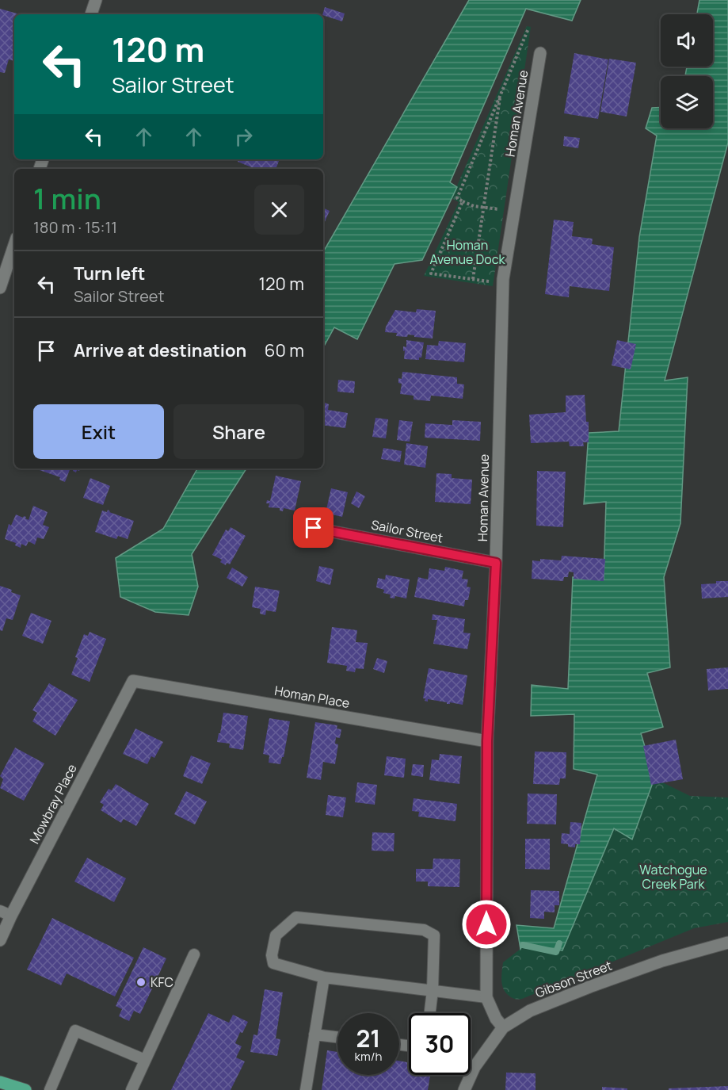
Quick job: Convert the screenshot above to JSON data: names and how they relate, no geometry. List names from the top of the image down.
{
  "streets": {
    "street": [
      "Homan Avenue",
      "Sailor Street",
      "Homan Place",
      "Mowbray Place",
      "Gibson Street"
    ]
  },
  "crossings": [
    ["Homan Avenue", "Sailor Street"],
    ["Homan Avenue", "Homan Place"],
    ["Homan Avenue", "Gibson Street"],
    ["Homan Place", "Mowbray Place"]
  ],
  "parks": ["Homan Avenue Dock", "Watchogue Creek Park"],
  "places": ["KFC"],
  "page": {
    "turn": ["120 m", "Sailor Street"],
    "heading": ["1 min", "180 m · 15:11"],
    "list": [
      {
        "name": "Turn left",
        "note": "Sailor Street",
        "value": "120 m"
      },
      {
        "name": "Arrive at destination",
        "value": "60 m"
      }
    ],
    "buttons": ["Exit", "Share"],
    "speed": "21 km/h",
    "limit": "30"
  }
}
